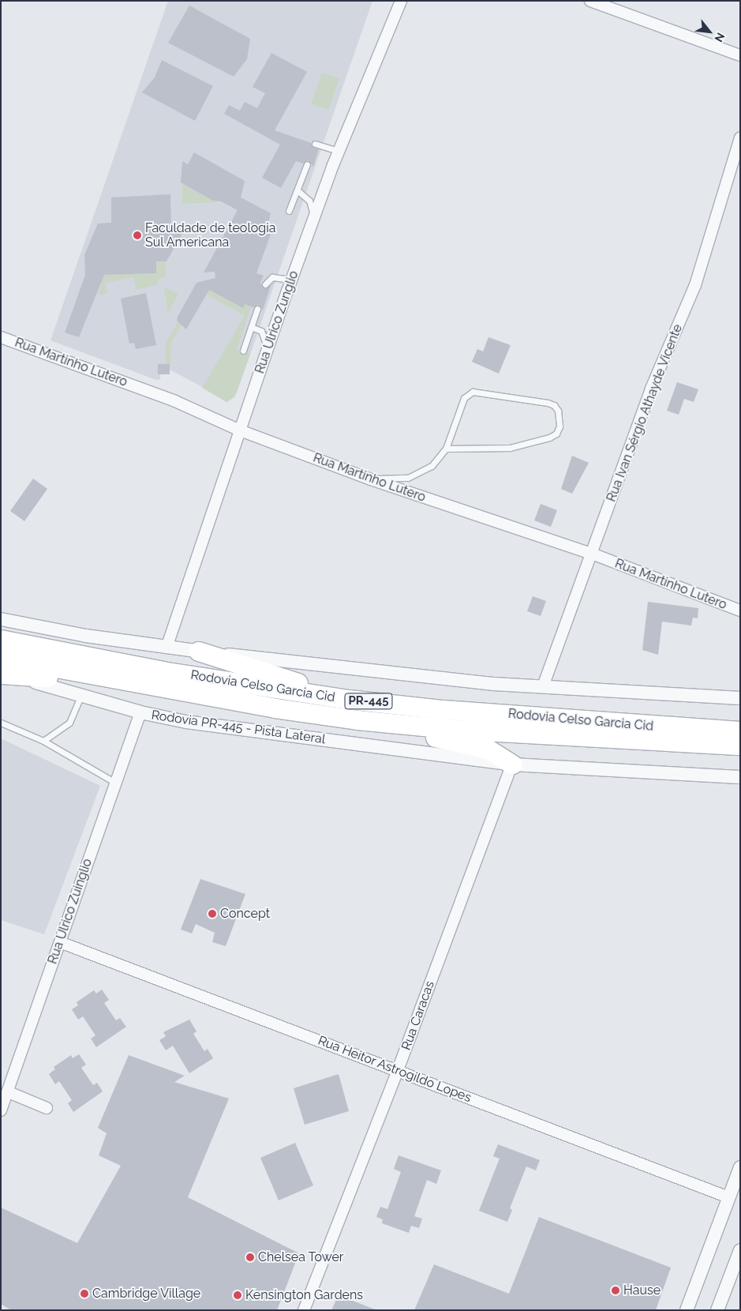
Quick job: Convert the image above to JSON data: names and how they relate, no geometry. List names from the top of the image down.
{
  "streets": {
    "highway": ["Rodovia Celso Garcia Cid", "PR-445"],
    "street": [
      "Rua Ulrico Zunglio",
      "Rua Martinho Lutero",
      "Rua Ivan Sérgio Athayde Vicente",
      "Rodovia PR-445 - Pista Lateral",
      "Rua Ulrico Zuinglio",
      "Rua Caracas",
      "Rua Heitor Astrogildo Lopes"
    ]
  },
  "crossings": [
    ["Rua Ulrico Zunglio", "Rua Martinho Lutero"],
    ["Rua Martinho Lutero", "Rua Ivan Sérgio Athayde Vicente"],
    ["Rua Ivan Sérgio Athayde Vicente", "Rodovia Celso Garcia Cid"],
    ["Rodovia Celso Garcia Cid", "Rodovia PR-445 - Pista Lateral"],
    ["Rodovia PR-445 - Pista Lateral", "Rua Ulrico Zuinglio"],
    ["Rodovia PR-445 - Pista Lateral", "Rua Caracas"],
    ["Rua Ulrico Zuinglio", "Rua Heitor Astrogildo Lopes"],
    ["Rua Caracas", "Rua Heitor Astrogildo Lopes"]
  ],
  "places": [
    "Faculdade de teologia Sul Americana",
    "Concept",
    "Chelsea Tower",
    "Hause",
    "Cambridge Village",
    "Kensington Gardens"
  ],
  "north": "bottom right"
}
